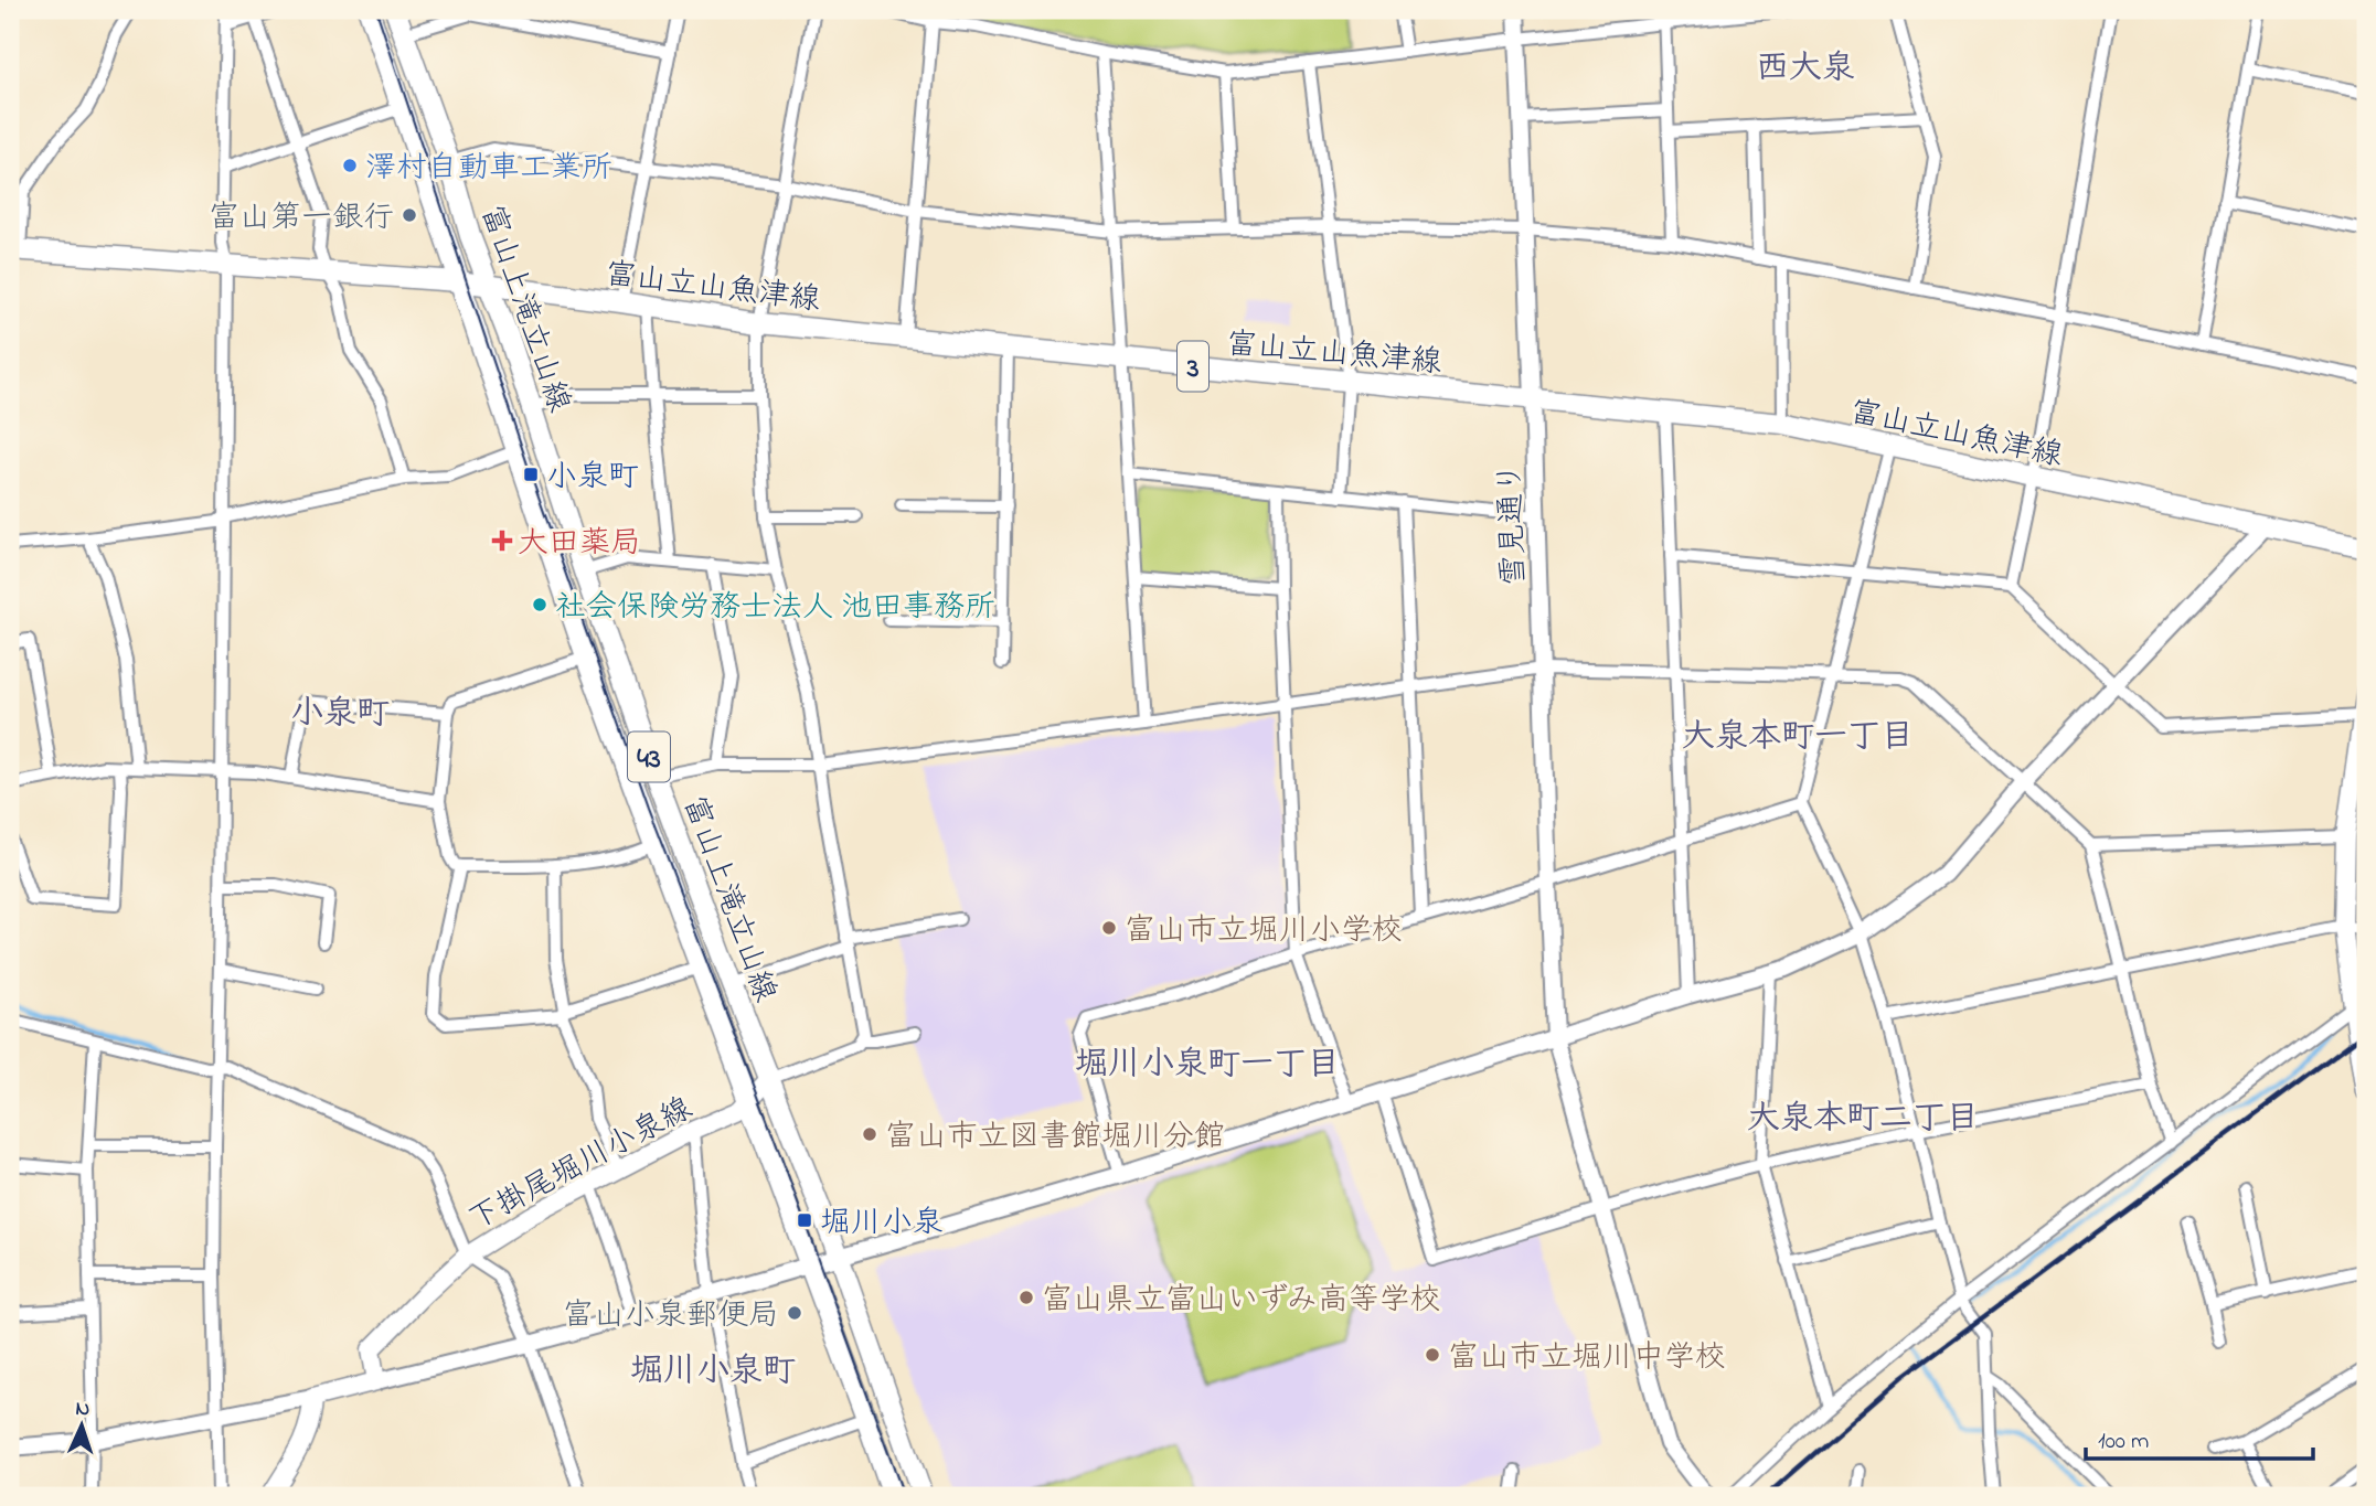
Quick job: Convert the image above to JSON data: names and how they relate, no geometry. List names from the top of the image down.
{
  "streets": {
    "main road": [
      "富山立山魚津線",
      "富山上滝立山線",
      "3",
      "43",
      "下掛尾堀川小泉線"
    ],
    "street": ["雪見通り"]
  },
  "crossings": [
    ["富山立山魚津線", "富山上滝立山線"],
    ["富山立山魚津線", "雪見通り"],
    ["富山上滝立山線", "下掛尾堀川小泉線"]
  ],
  "districts": [
    "西大泉",
    "小泉町",
    "大泉本町一丁目",
    "堀川小泉町一丁目",
    "大泉本町二丁目",
    "堀川小泉町"
  ],
  "places": {
    "other": [
      "澤村自動車工業所",
      "富山第一銀行",
      "社会保険労務士法人 池田事務所",
      "富山市立堀川小学校",
      "富山市立図書館堀川分館",
      "富山県立富山いずみ高等学校",
      "富山小泉郵便局",
      "富山市立堀川中学校"
    ],
    "transit": ["小泉町", "堀川小泉"],
    "health": ["大田薬局"]
  },
  "scale_bar": "100 m",
  "north": "top"
}
